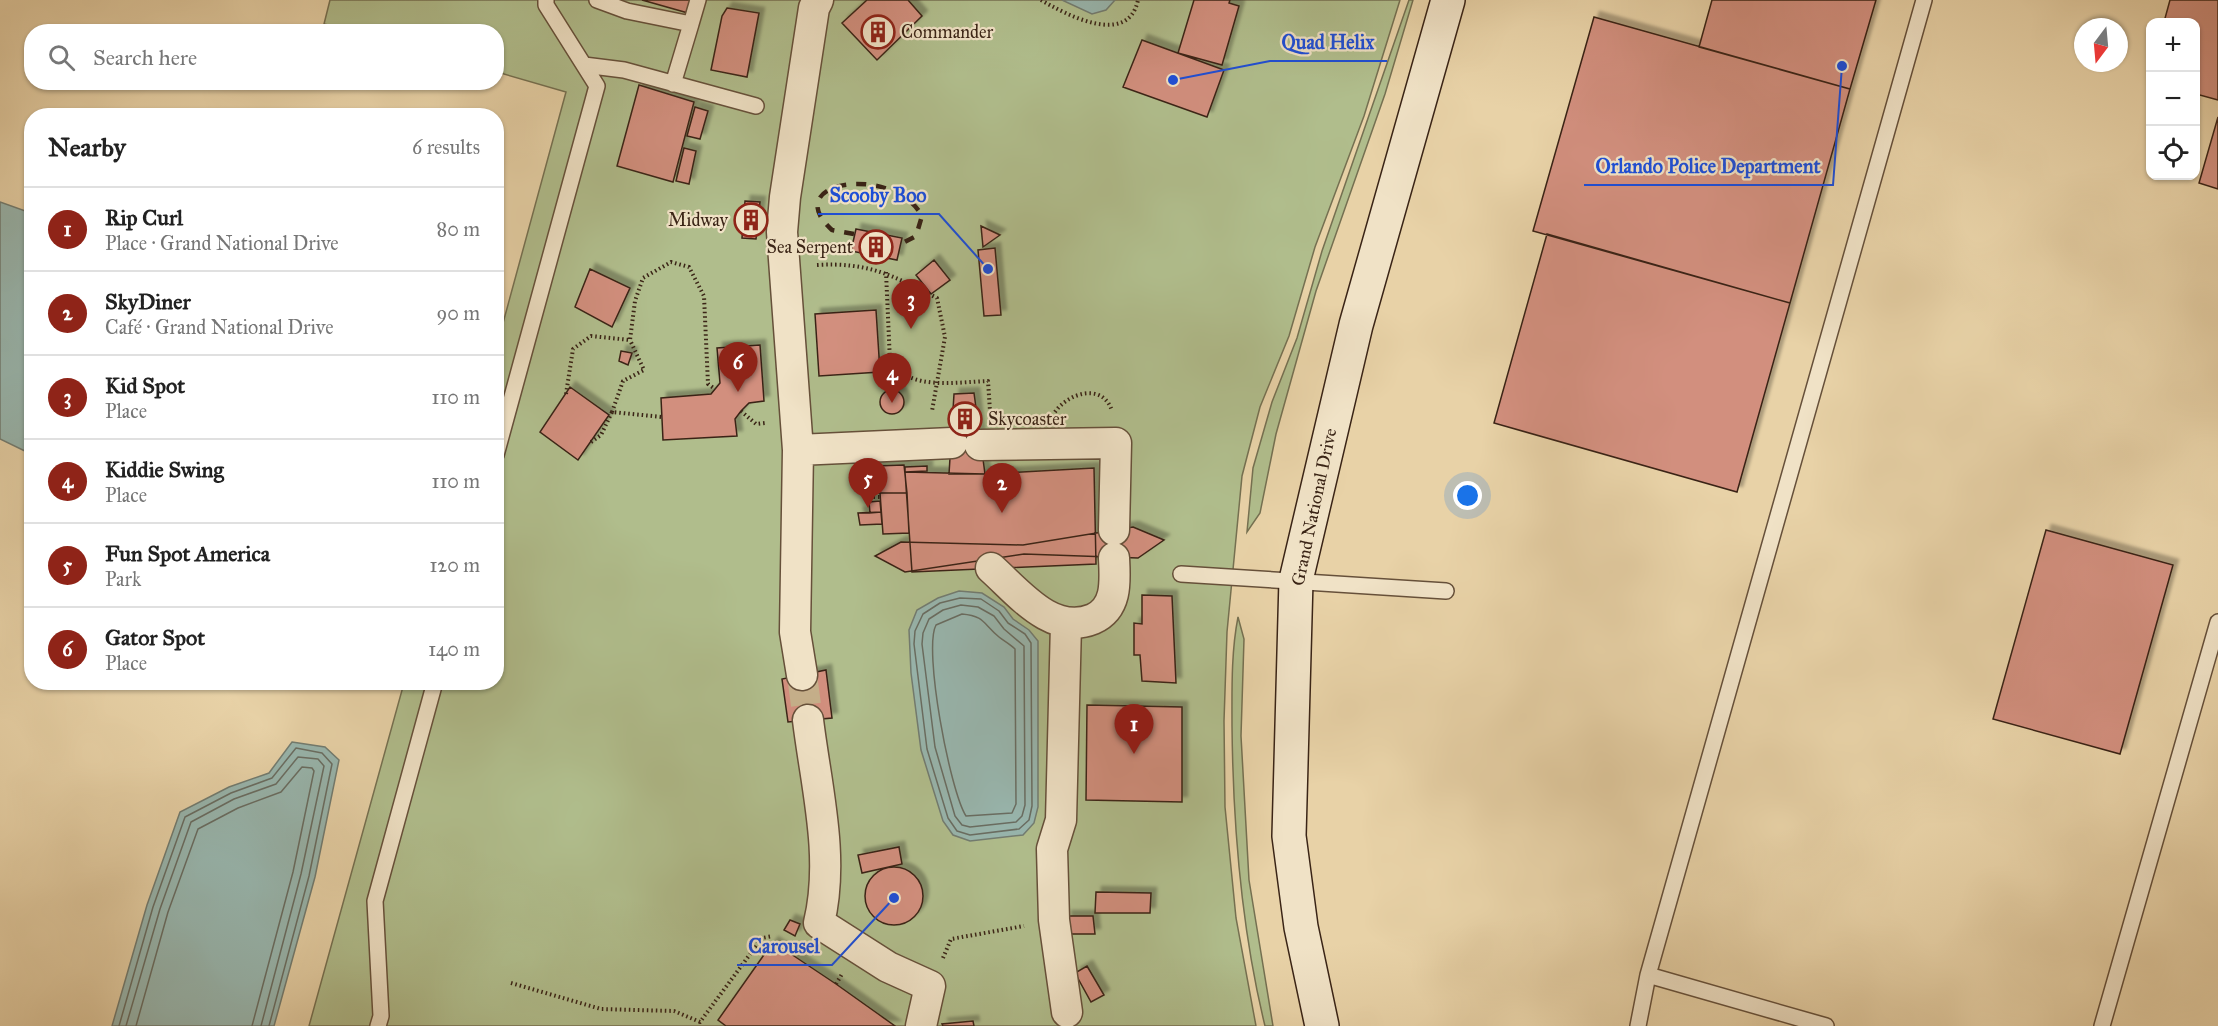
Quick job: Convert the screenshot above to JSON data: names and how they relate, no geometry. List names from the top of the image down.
{
  "streets": {
    "street": ["Grand National Drive"]
  },
  "places": {
    "building": [
      "Commander",
      "Midway",
      "Sea Serpent",
      "Skycoaster"
    ],
    "other": [
      "Orlando Police Department",
      "Quad Helix",
      "Scooby Boo",
      "Carousel"
    ]
  },
  "north": "bottom",
  "page": {
    "map_buttons": ["+", "−"],
    "search": "Search here",
    "heading": ["Nearby", "6 results"],
    "list": [
      {
        "mark": "1",
        "name": "Rip Curl",
        "note": "Place · Grand National Drive",
        "value": "80 m"
      },
      {
        "mark": "2",
        "name": "SkyDiner",
        "note": "Café · Grand National Drive",
        "value": "90 m"
      },
      {
        "mark": "3",
        "name": "Kid Spot",
        "note": "Place",
        "value": "110 m"
      },
      {
        "mark": "4",
        "name": "Kiddie Swing",
        "note": "Place",
        "value": "110 m"
      },
      {
        "mark": "5",
        "name": "Fun Spot America",
        "note": "Park",
        "value": "120 m"
      },
      {
        "mark": "6",
        "name": "Gator Spot",
        "note": "Place",
        "value": "140 m"
      }
    ],
    "pins": [
      "3",
      "6",
      "4",
      "5",
      "2",
      "1"
    ]
  }
}
